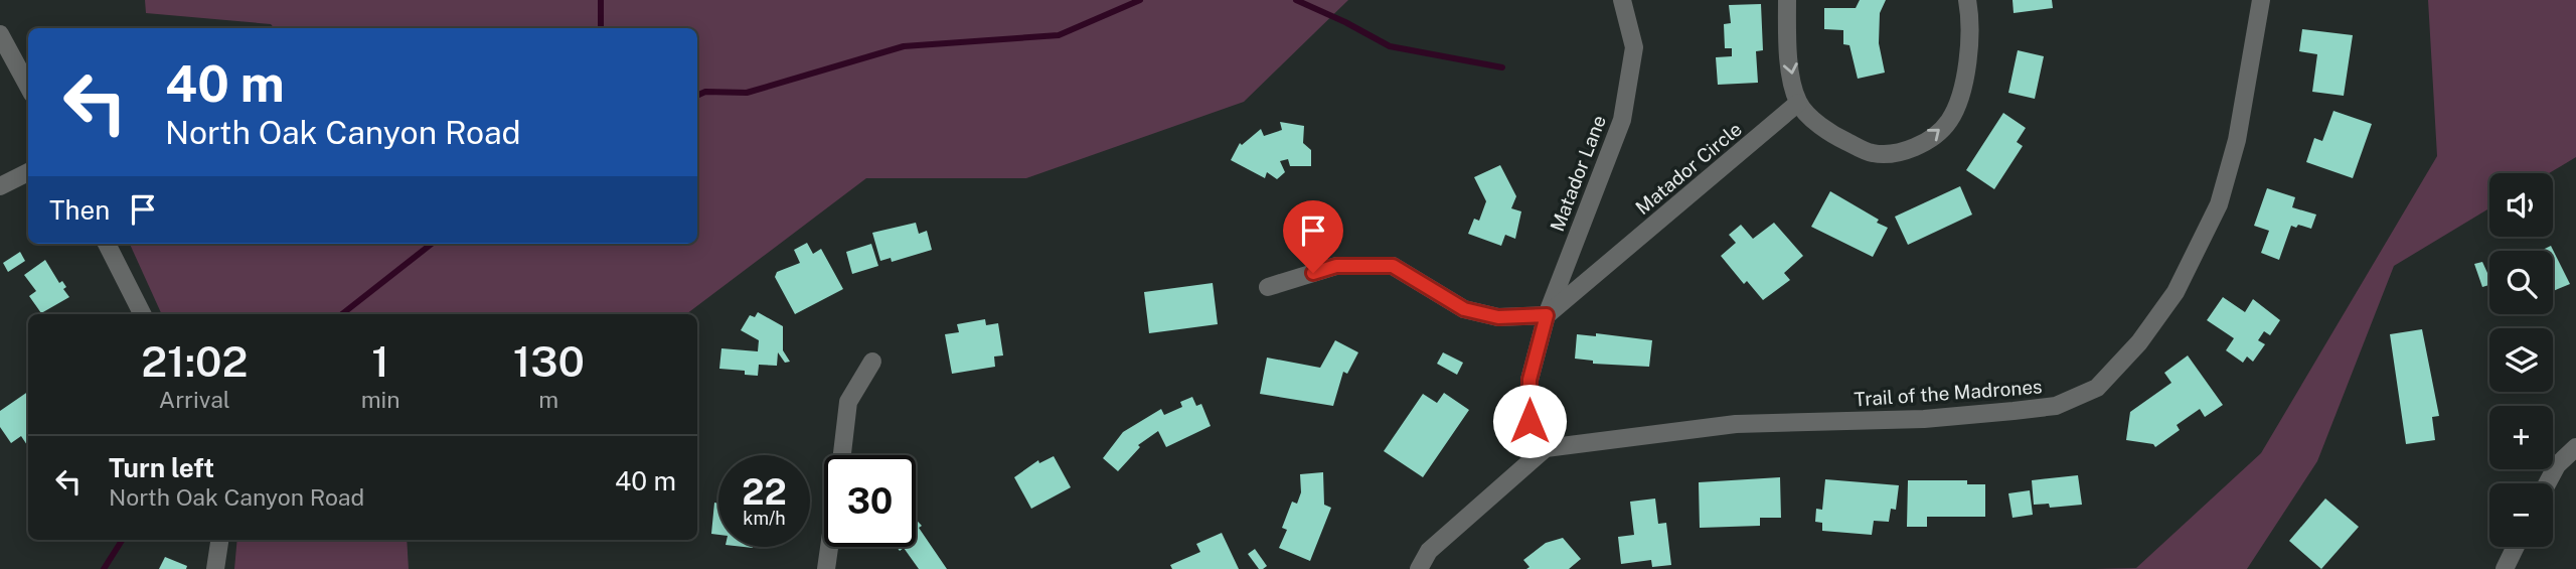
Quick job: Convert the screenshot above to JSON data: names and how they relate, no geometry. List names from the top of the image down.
{
  "streets": {
    "street": ["Matador Circle", "Matador Lane", "Trail of the Madrones"]
  },
  "crossings": [
    ["Matador Circle", "Matador Lane"],
    ["Matador Lane", "Trail of the Madrones"]
  ],
  "page": {
    "turn": ["40 m", "North Oak Canyon Road"],
    "map_buttons": ["+", "−"],
    "then": "Then",
    "eta": [
      "21:02",
      "Arrival",
      "1",
      "min",
      "130",
      "m"
    ],
    "list": [
      {
        "name": "Turn left",
        "note": "North Oak Canyon Road",
        "value": "40 m"
      }
    ],
    "speed": "22 km/h",
    "limit": "30"
  }
}
